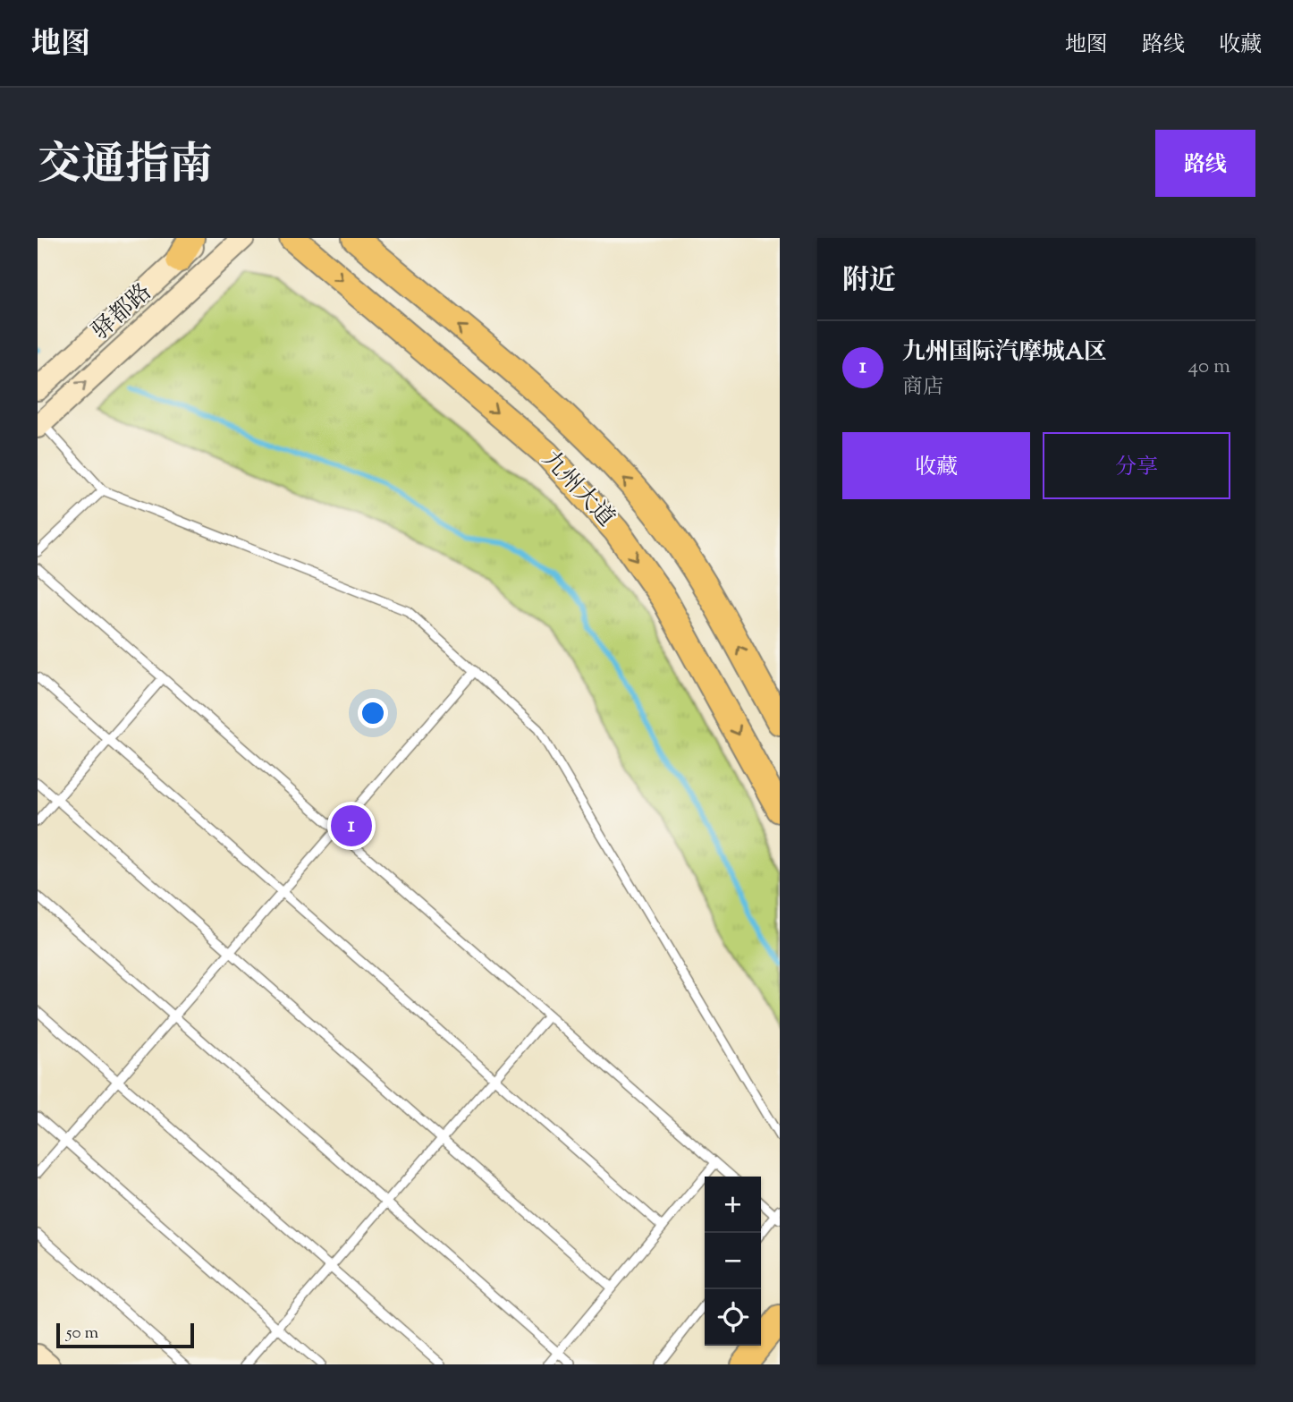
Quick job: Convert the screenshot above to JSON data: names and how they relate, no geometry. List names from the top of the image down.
{
  "streets": {
    "main road": ["驿都路", "九州大道"]
  },
  "scale_bar": "50 m",
  "page": {
    "header": "地图",
    "nav": ["地图", "路线", "收藏"],
    "title": "交通指南",
    "buttons": [
      "路线",
      ["收藏", "分享"]
    ],
    "heading": "附近",
    "list": [
      {
        "mark": "1",
        "name": "九州国际汽摩城A区",
        "note": "商店",
        "value": "40 m"
      }
    ],
    "pins": "1",
    "map_buttons": ["+", "−"],
    "scale": "50 m"
  }
}
